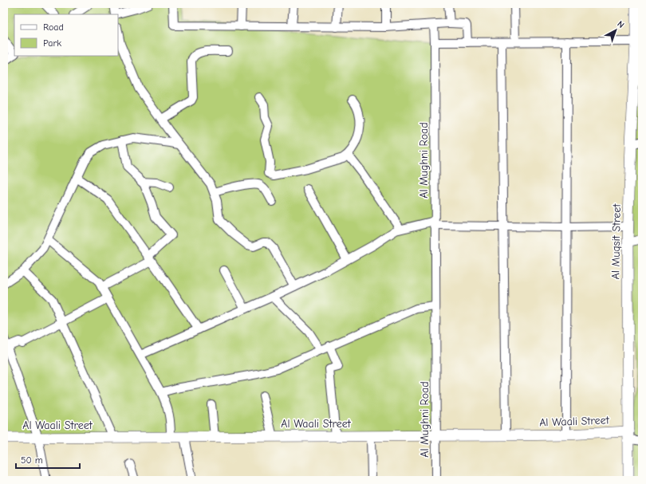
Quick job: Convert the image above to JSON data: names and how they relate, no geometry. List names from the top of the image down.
{
  "streets": {
    "street": ["Al Mughni Road", "Al Muqsit Street", "Al Waali Street"]
  },
  "crossings": [
    ["Al Mughni Road", "Al Waali Street"],
    ["Al Muqsit Street", "Al Waali Street"]
  ],
  "legend": ["Road", "Park"],
  "scale_bar": "50 m",
  "north": "top right"
}
